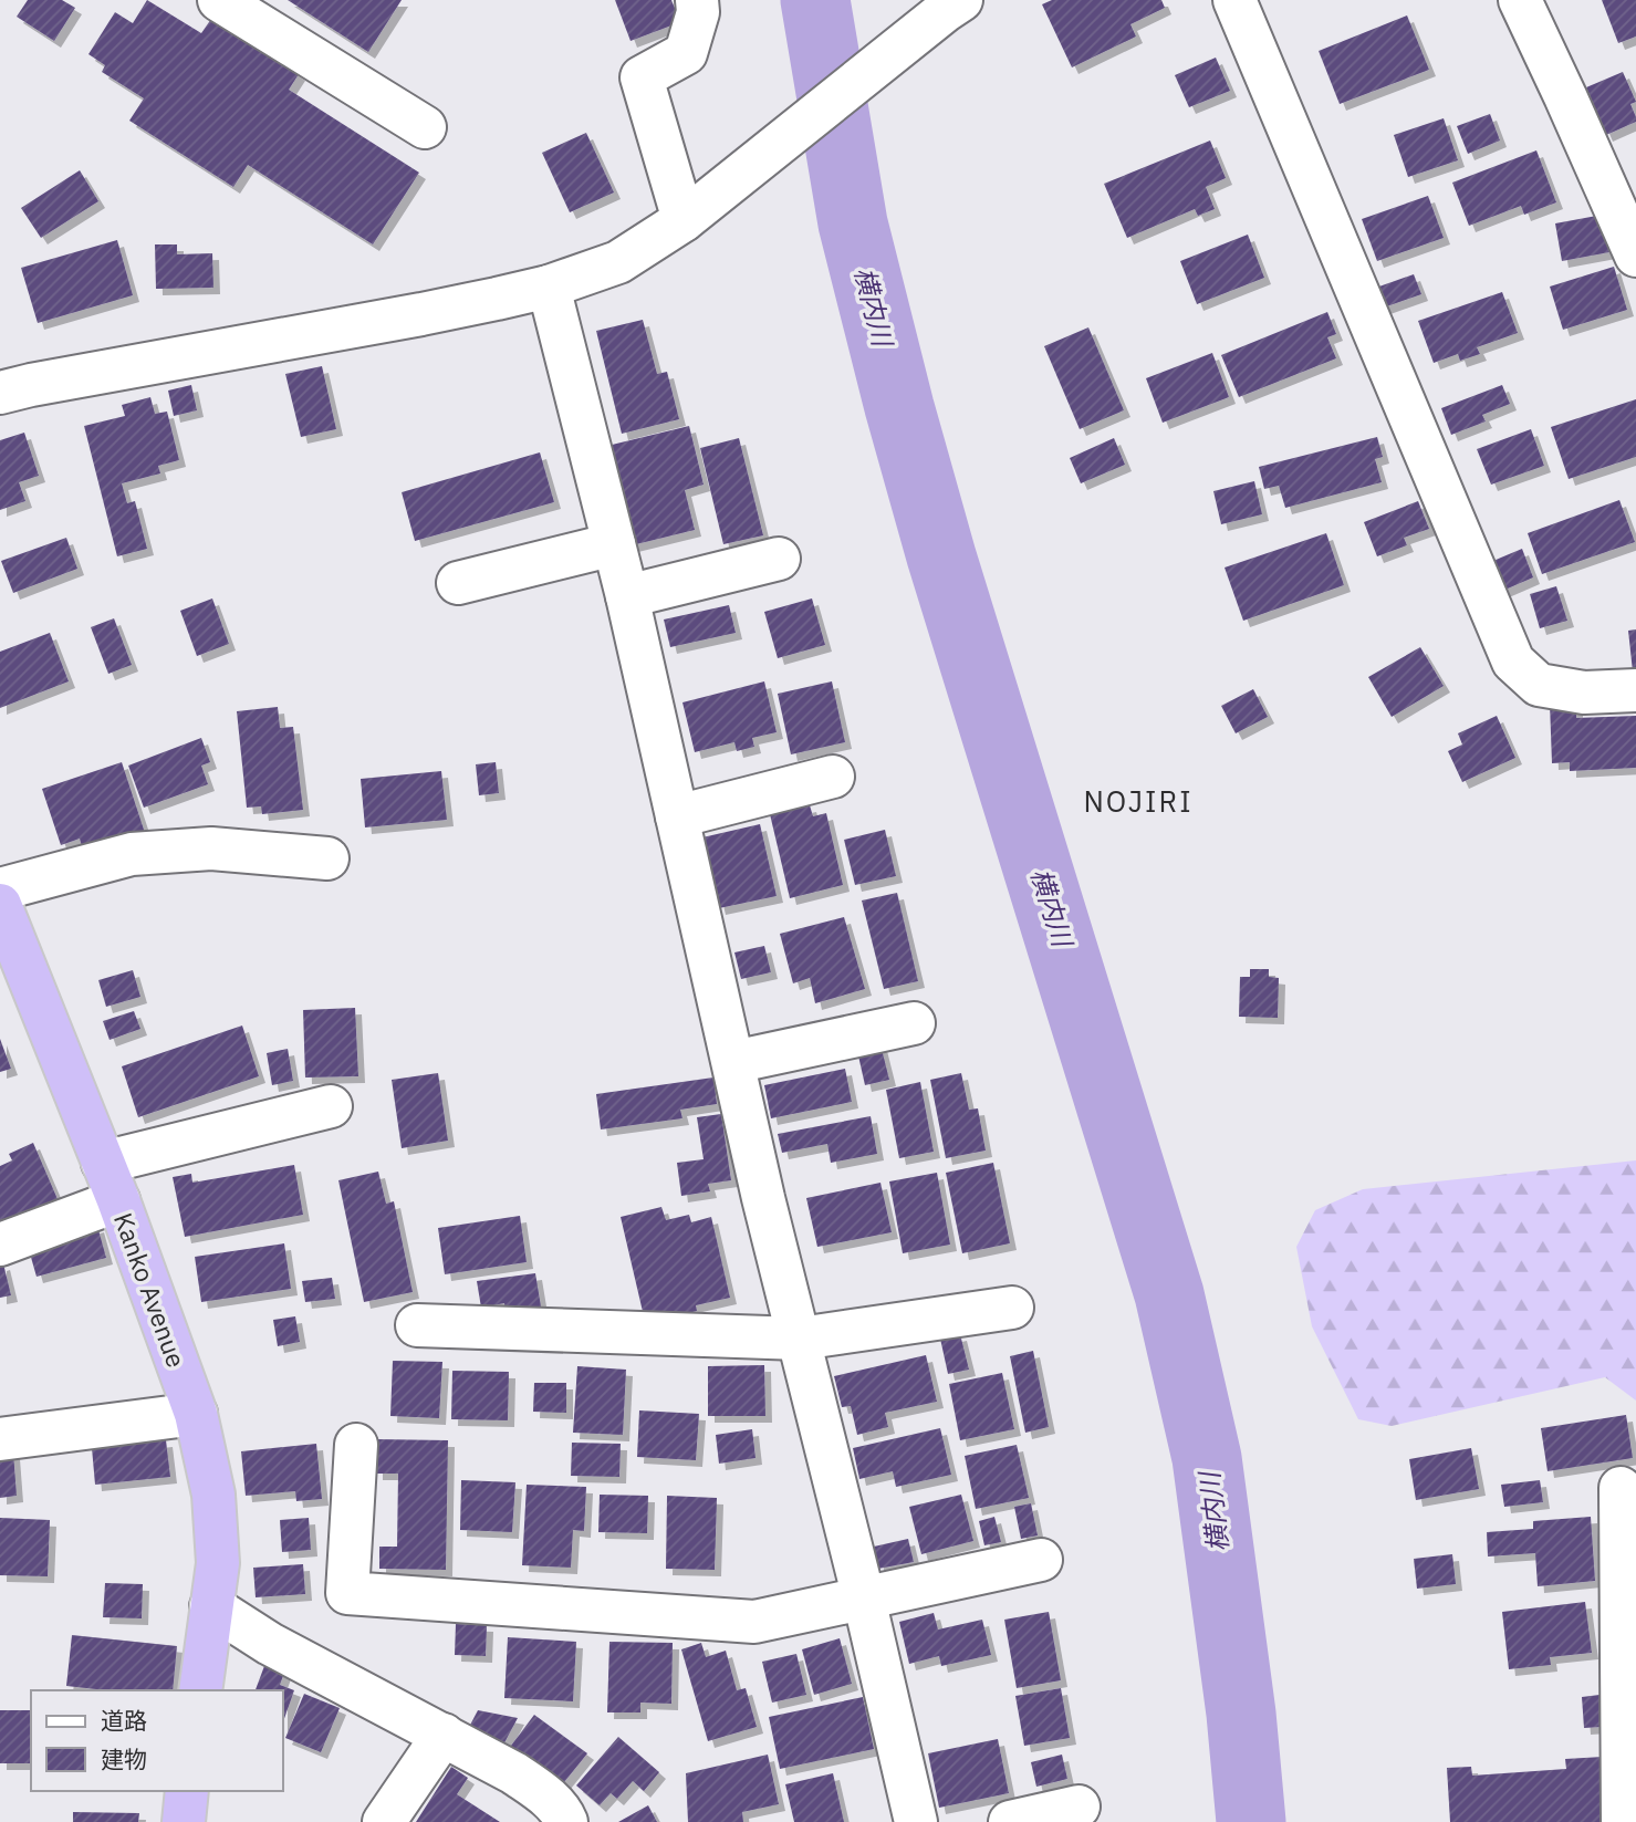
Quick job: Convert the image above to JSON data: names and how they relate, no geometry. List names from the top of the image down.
{
  "streets": {
    "highway": ["Kanko Avenue"]
  },
  "districts": ["NOJIRI"],
  "water": ["横内川"],
  "legend": ["道路", "建物"]
}
